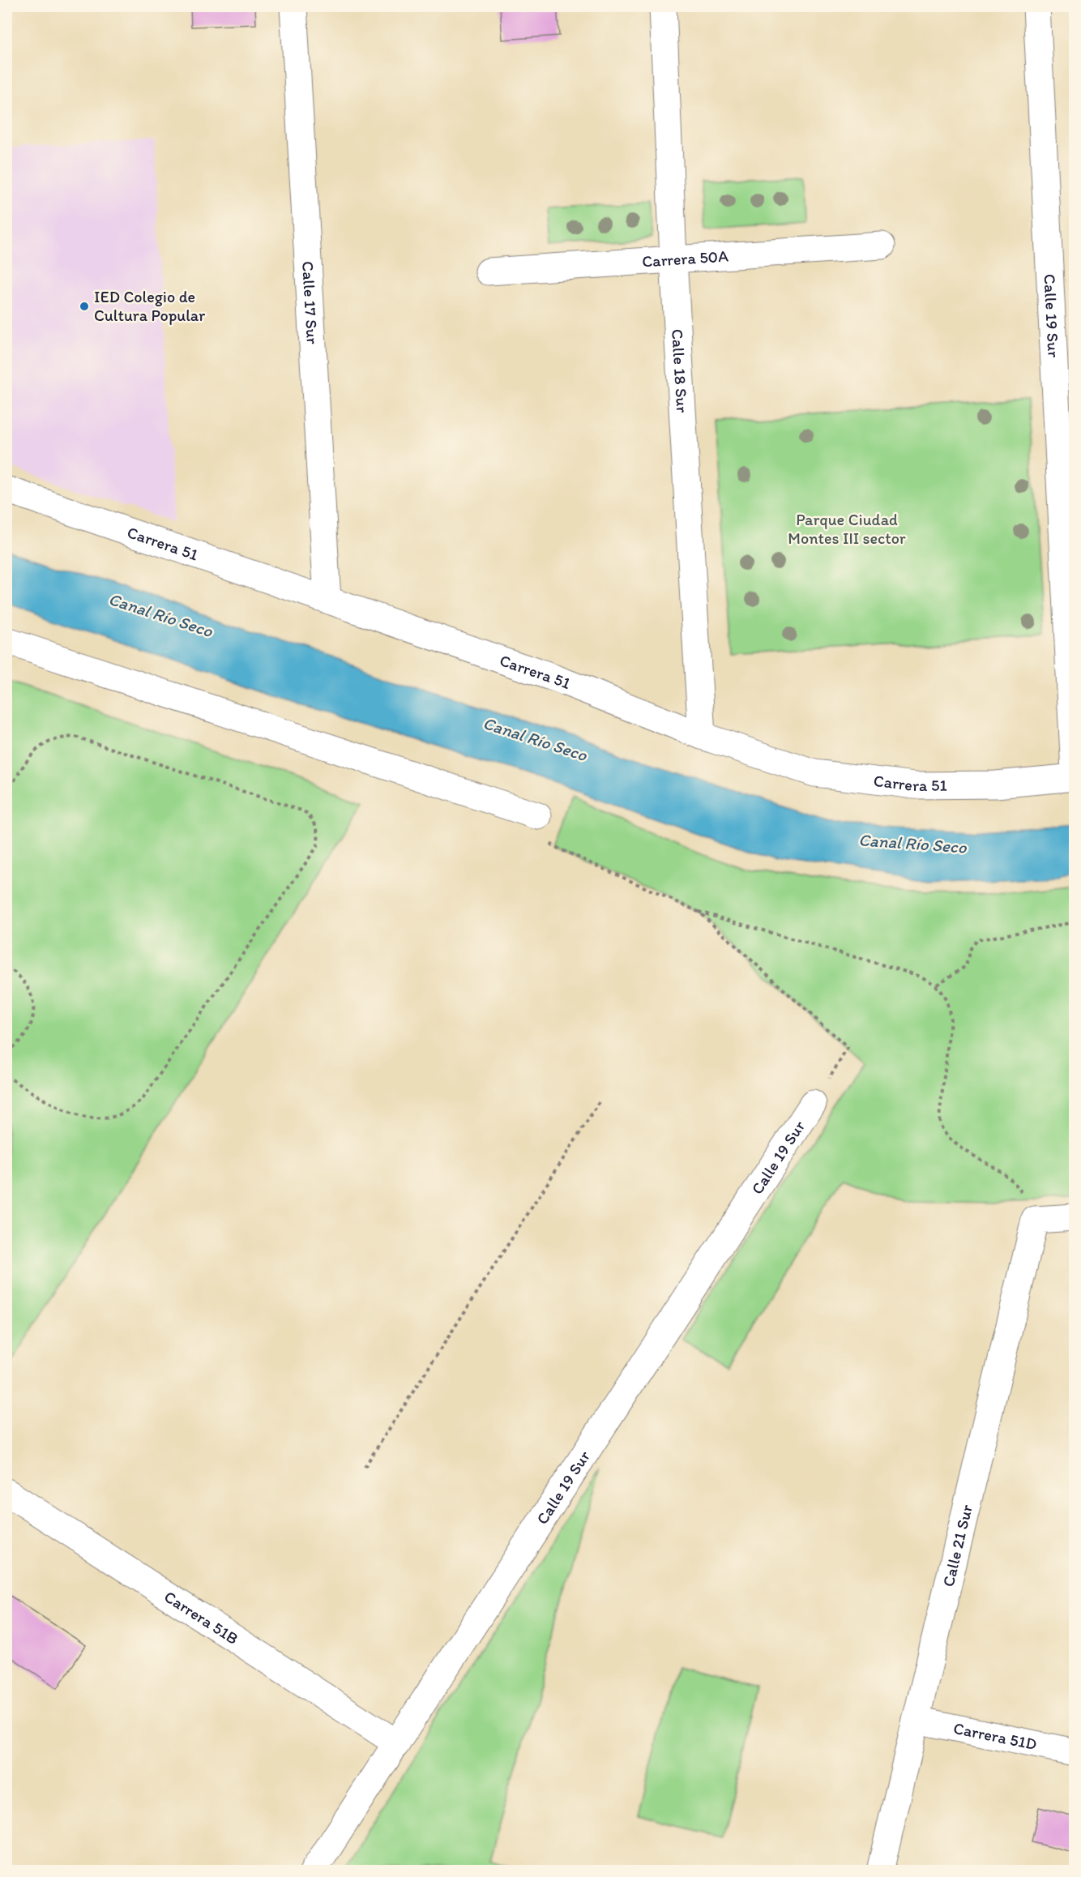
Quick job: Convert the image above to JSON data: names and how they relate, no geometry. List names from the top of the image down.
{
  "streets": {
    "street": [
      "Carrera 50A",
      "Calle 17 Sur",
      "Calle 19 Sur",
      "Calle 18 Sur",
      "Carrera 51",
      "Calle 21 Sur",
      "Carrera 51B",
      "Carrera 51D"
    ]
  },
  "crossings": [
    ["Carrera 50A", "Calle 18 Sur"],
    ["Calle 17 Sur", "Carrera 51"],
    ["Calle 19 Sur", "Carrera 51B"],
    ["Calle 18 Sur", "Carrera 51"],
    ["Calle 21 Sur", "Carrera 51D"]
  ],
  "water": ["Canal Río Seco"],
  "parks": ["Parque Ciudad Montes III sector"],
  "places": ["IED Colegio de Cultura Popular"]
}
